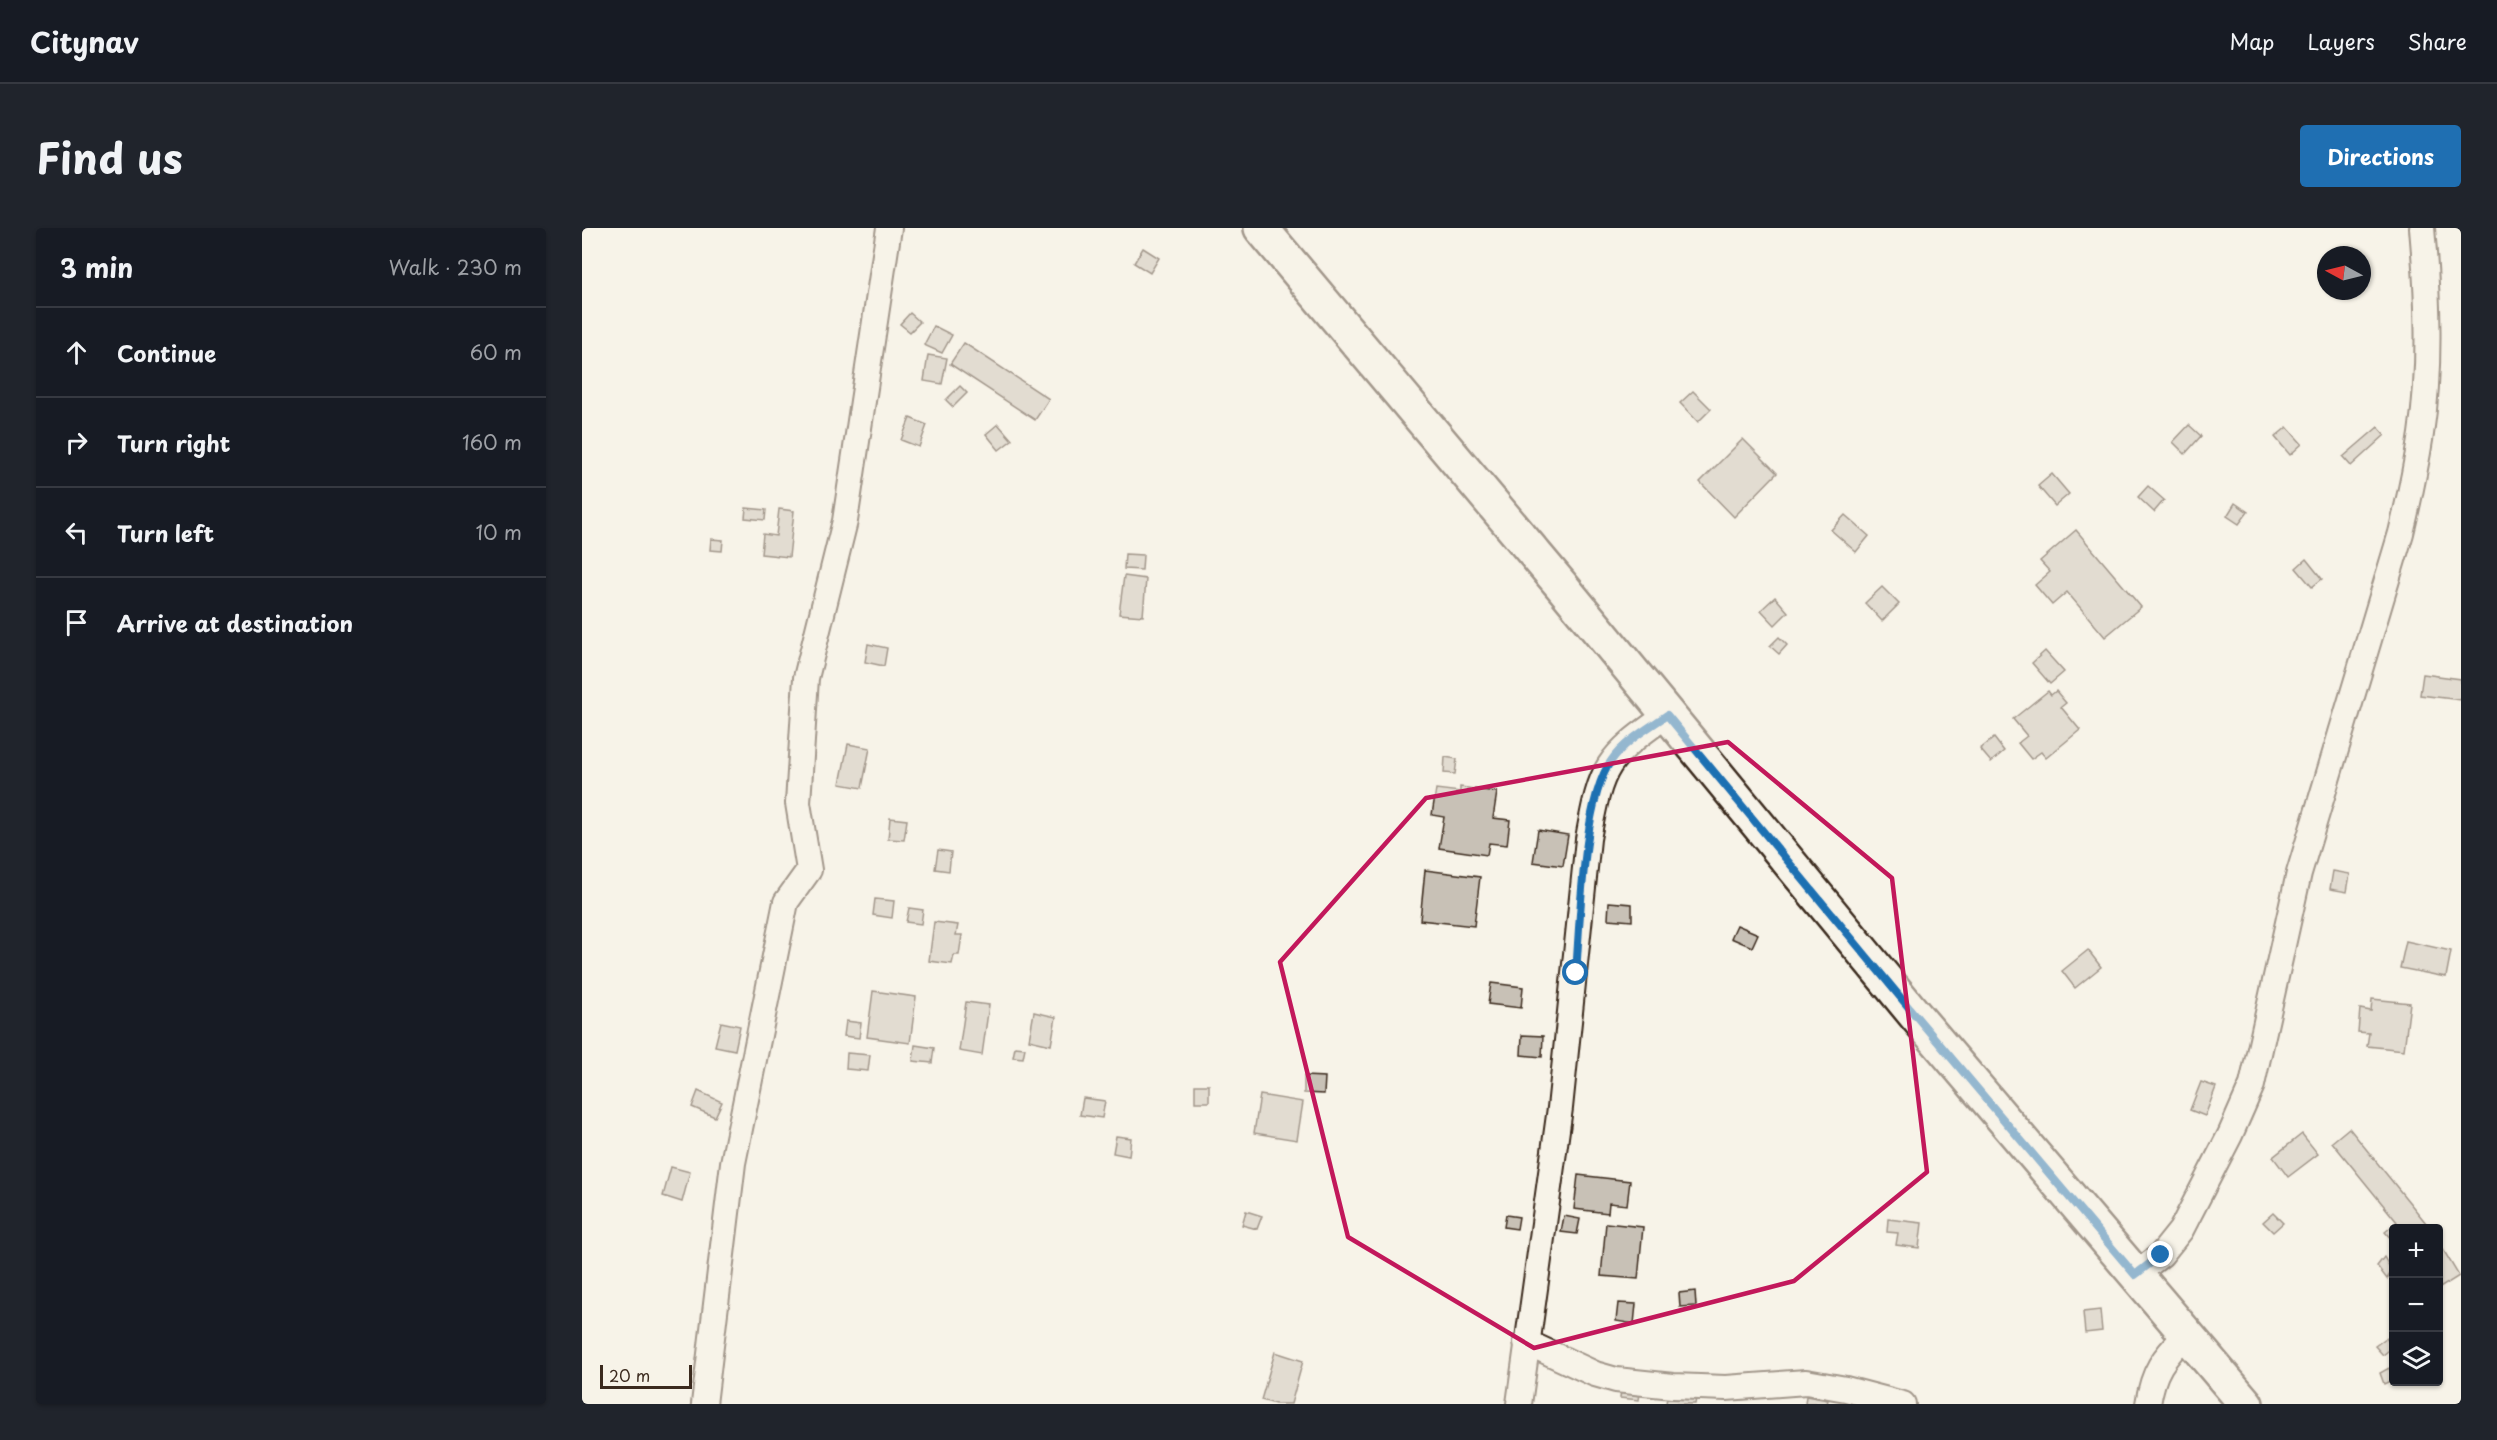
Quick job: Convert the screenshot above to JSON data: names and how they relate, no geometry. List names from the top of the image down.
{
  "scale_bar": "20 m",
  "north": "left",
  "page": {
    "header": "Citynav",
    "nav": ["Map", "Layers", "Share"],
    "title": "Find us",
    "buttons": "Directions",
    "heading": ["3 min", "Walk · 230 m"],
    "list": [
      ["Continue", "60 m"],
      ["Turn right", "160 m"],
      ["Turn left", "10 m"],
      "Arrive at destination"
    ],
    "map_buttons": ["+", "−"],
    "scale": "20 m"
  }
}
